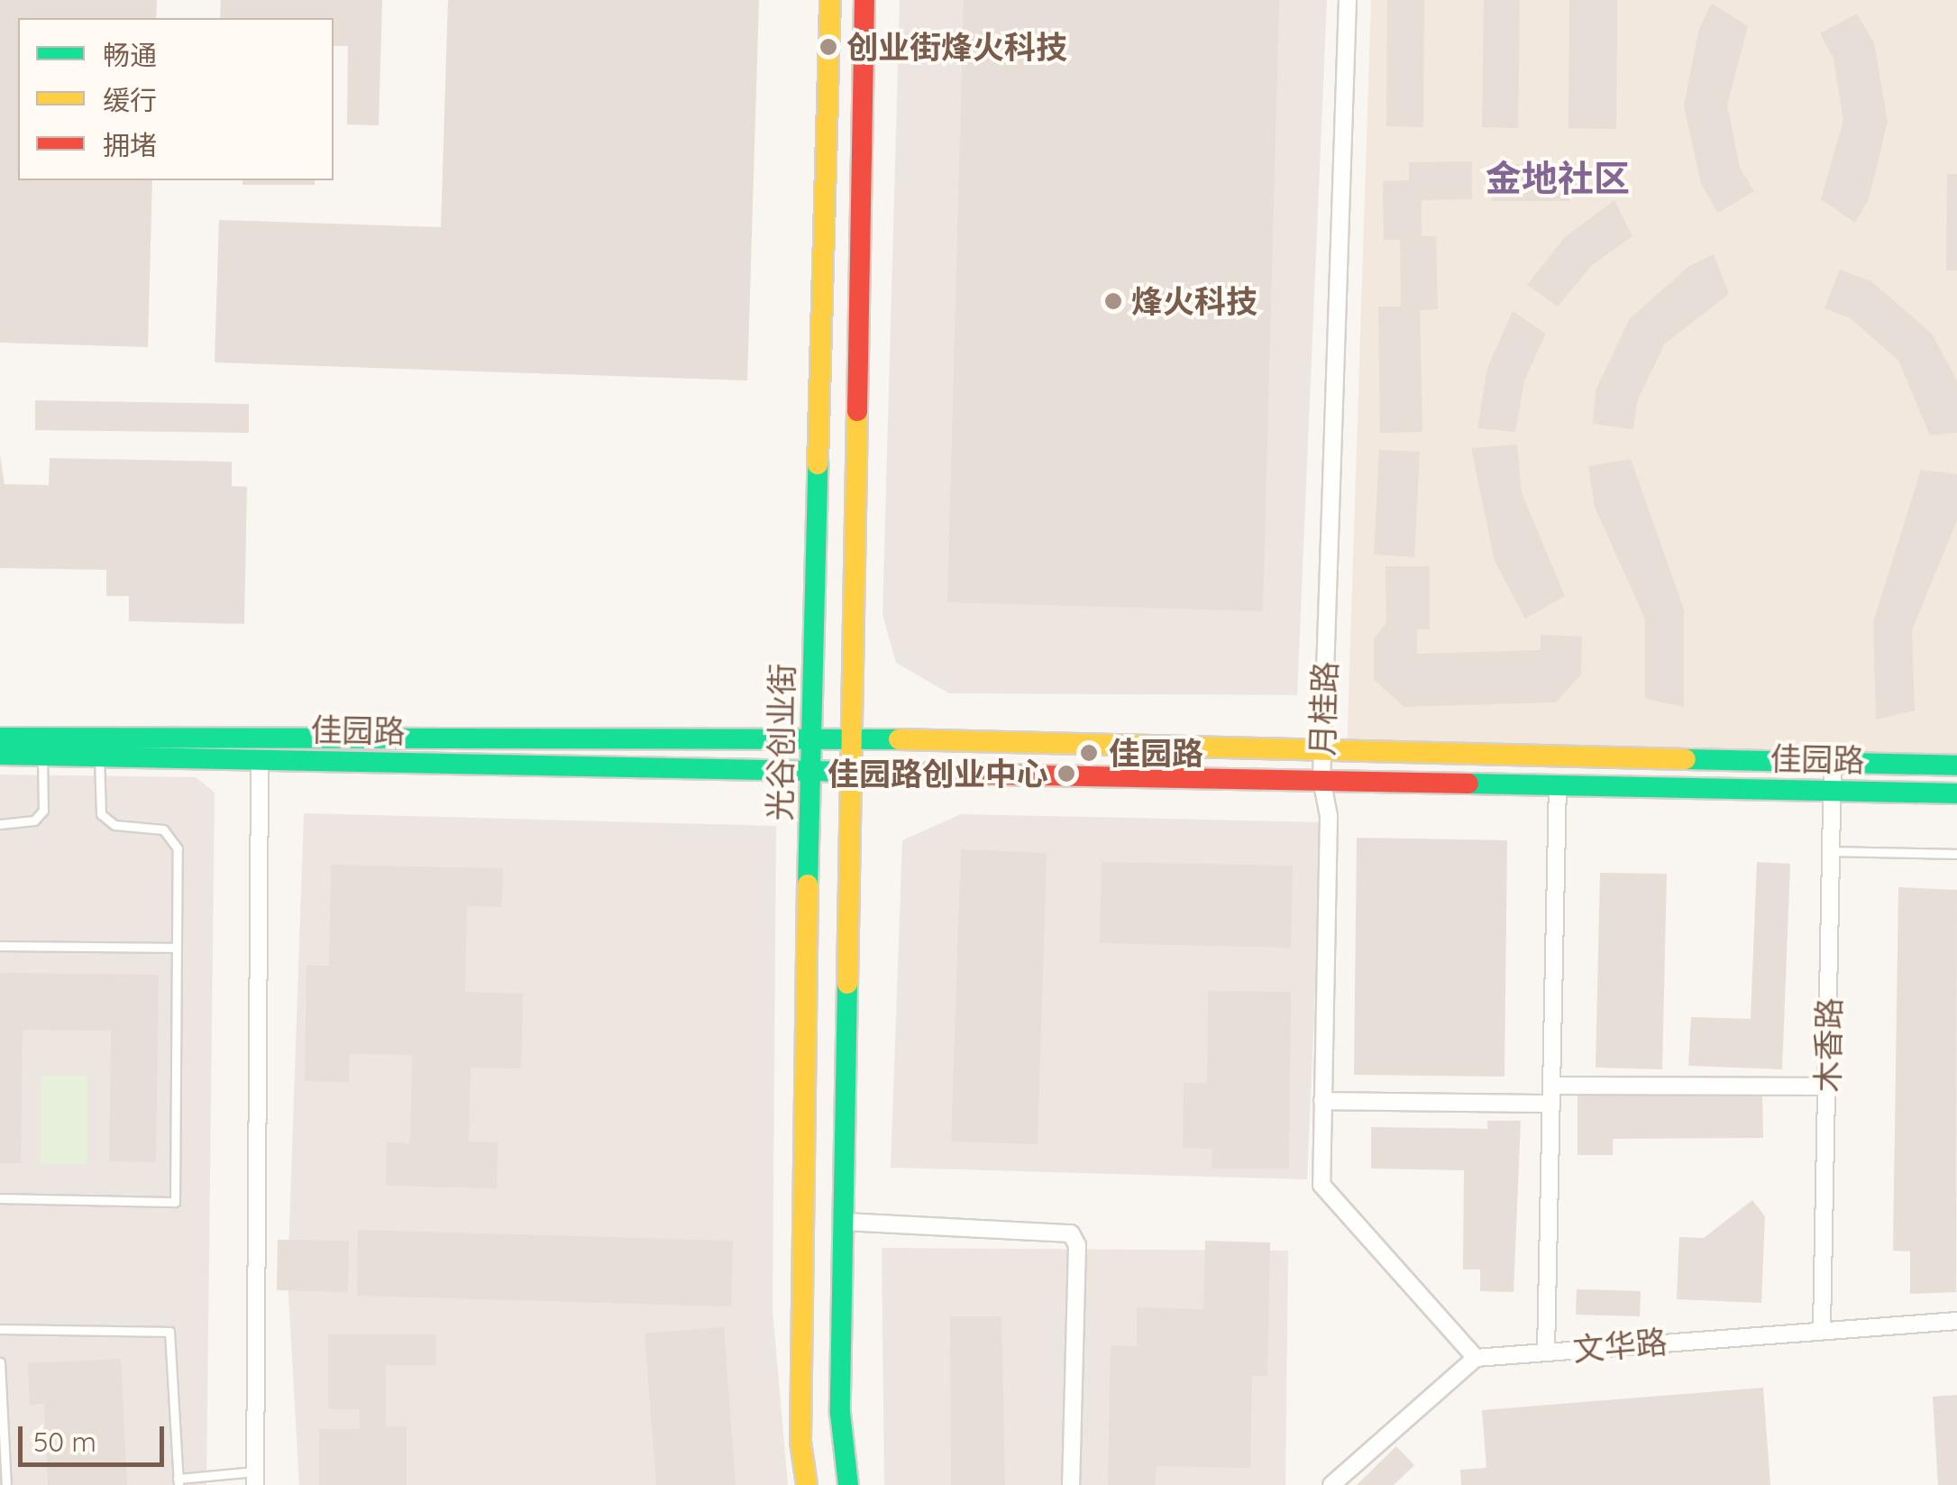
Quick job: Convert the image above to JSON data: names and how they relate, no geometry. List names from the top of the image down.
{
  "streets": {
    "street": [
      "月桂路",
      "佳园路",
      "光谷创业街",
      "木香路",
      "文华路"
    ]
  },
  "crossings": [
    ["月桂路", "佳园路"],
    ["月桂路", "文华路"],
    ["佳园路", "光谷创业街"],
    ["佳园路", "木香路"],
    ["木香路", "文华路"]
  ],
  "districts": ["金地社区"],
  "places": [
    "创业街烽火科技",
    "烽火科技",
    "佳园路",
    "佳园路创业中心"
  ],
  "legend": ["畅通", "缓行", "拥堵"],
  "scale_bar": "50 m"
}
